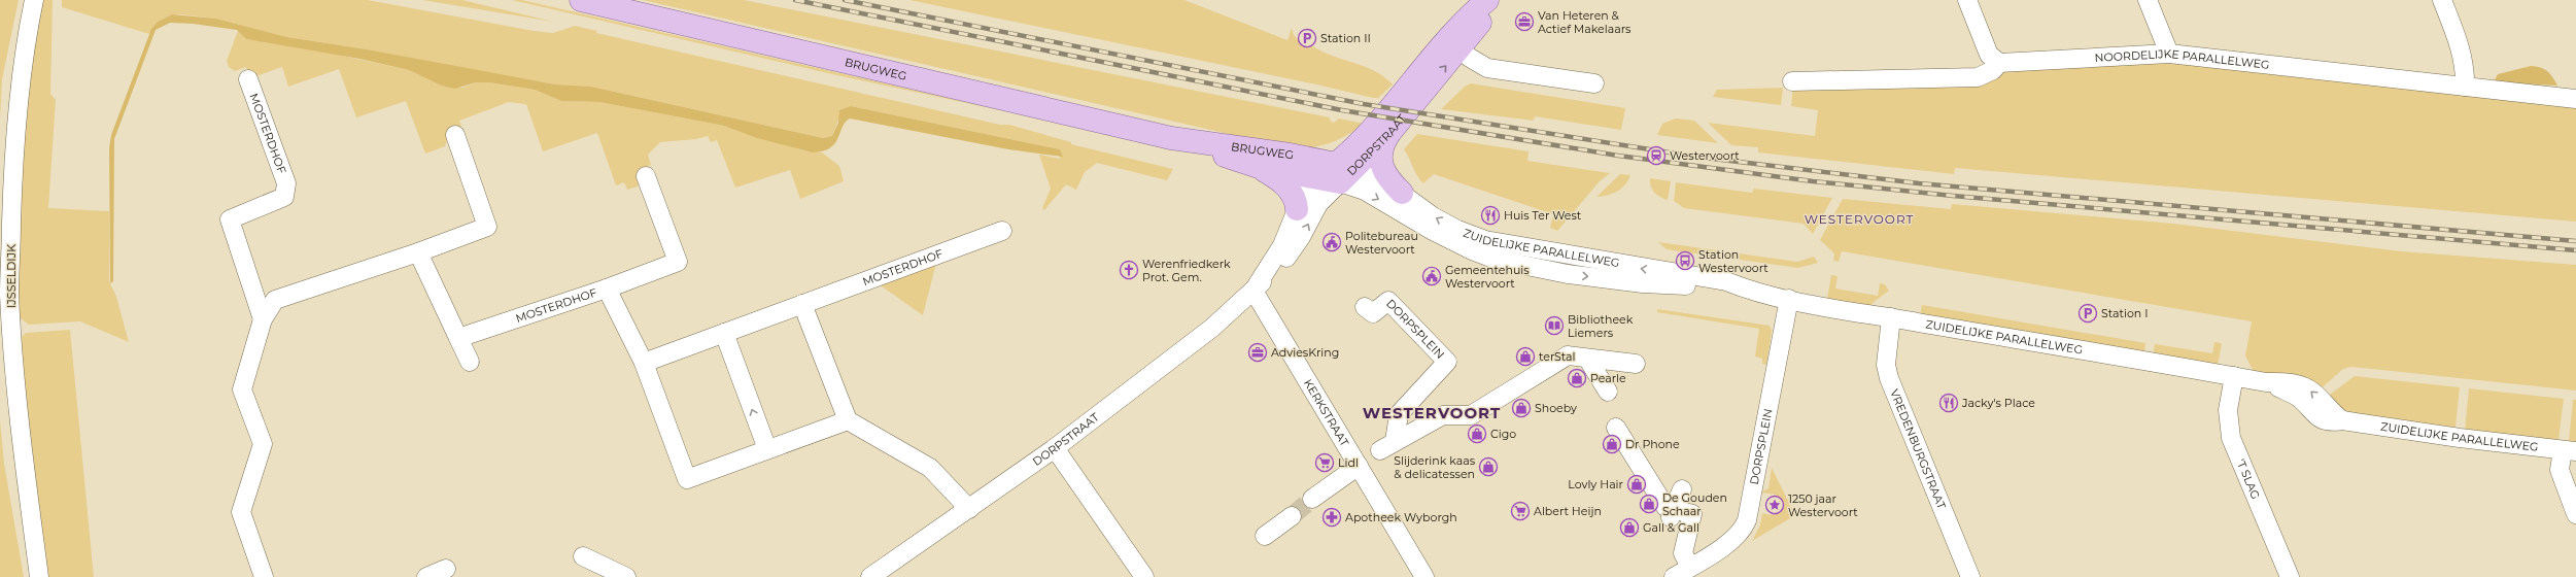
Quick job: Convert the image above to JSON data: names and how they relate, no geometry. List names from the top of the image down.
{
  "streets": {
    "main road": ["BRUGWEG", "DORPSTRAAT", "ZUIDELIJKE PARALLELWEG"],
    "street": [
      "NOORDELIJKE PARALLELWEG",
      "MOSTERDHOF",
      "IJSSELDIJK",
      "DORPSPLEIN",
      "KERKSTRAAT",
      "VREDENBURGSTRAAT",
      "'T SLAG"
    ]
  },
  "crossings": [
    ["BRUGWEG", "DORPSTRAAT"],
    ["BRUGWEG", "ZUIDELIJKE PARALLELWEG"],
    ["DORPSTRAAT", "ZUIDELIJKE PARALLELWEG"],
    ["DORPSTRAAT", "KERKSTRAAT"],
    ["ZUIDELIJKE PARALLELWEG", "DORPSPLEIN"],
    ["ZUIDELIJKE PARALLELWEG", "VREDENBURGSTRAAT"],
    ["ZUIDELIJKE PARALLELWEG", "'T SLAG"]
  ],
  "districts": ["WESTERVOORT", "WESTERVOORT"],
  "places": {
    "office": ["Van Heteren & Actief Makelaars", "AdviesKring"],
    "parking": ["Station II", "Station I"],
    "station": ["Westervoort"],
    "restaurant": ["Huis Ter West", "Jacky's Place"],
    "public building": ["Politebureau Westervoort", "Gemeentehuis Westervoort"],
    "bus stop": ["Station Westervoort"],
    "church": ["Werenfriedkerk Prot. Gem."],
    "library": ["Bibliotheek Liemers"],
    "shop": [
      "terStal",
      "Pearle",
      "Shoeby",
      "Cigo",
      "Dr Phone",
      "Slijderink kaas & delicatessen",
      "Lovly Hair",
      "De Gouden Schaar",
      "Gall & Gall"
    ],
    "supermarket": ["Lidl", "Albert Heijn"],
    "place": ["1250 jaar Westervoort"],
    "pharmacy": ["Apotheek Wyborgh"]
  }
}
